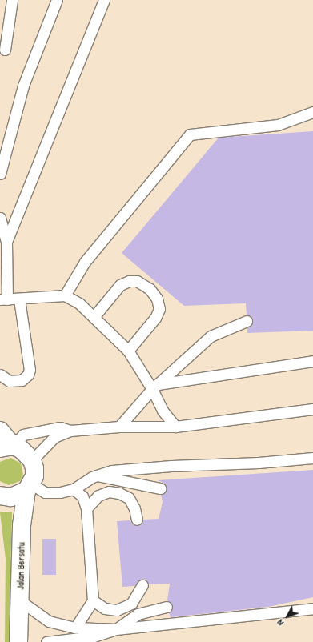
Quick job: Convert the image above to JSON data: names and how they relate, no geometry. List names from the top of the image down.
{
  "streets": {
    "street": ["Jalan Bersatu"]
  },
  "north": "bottom left"
}
